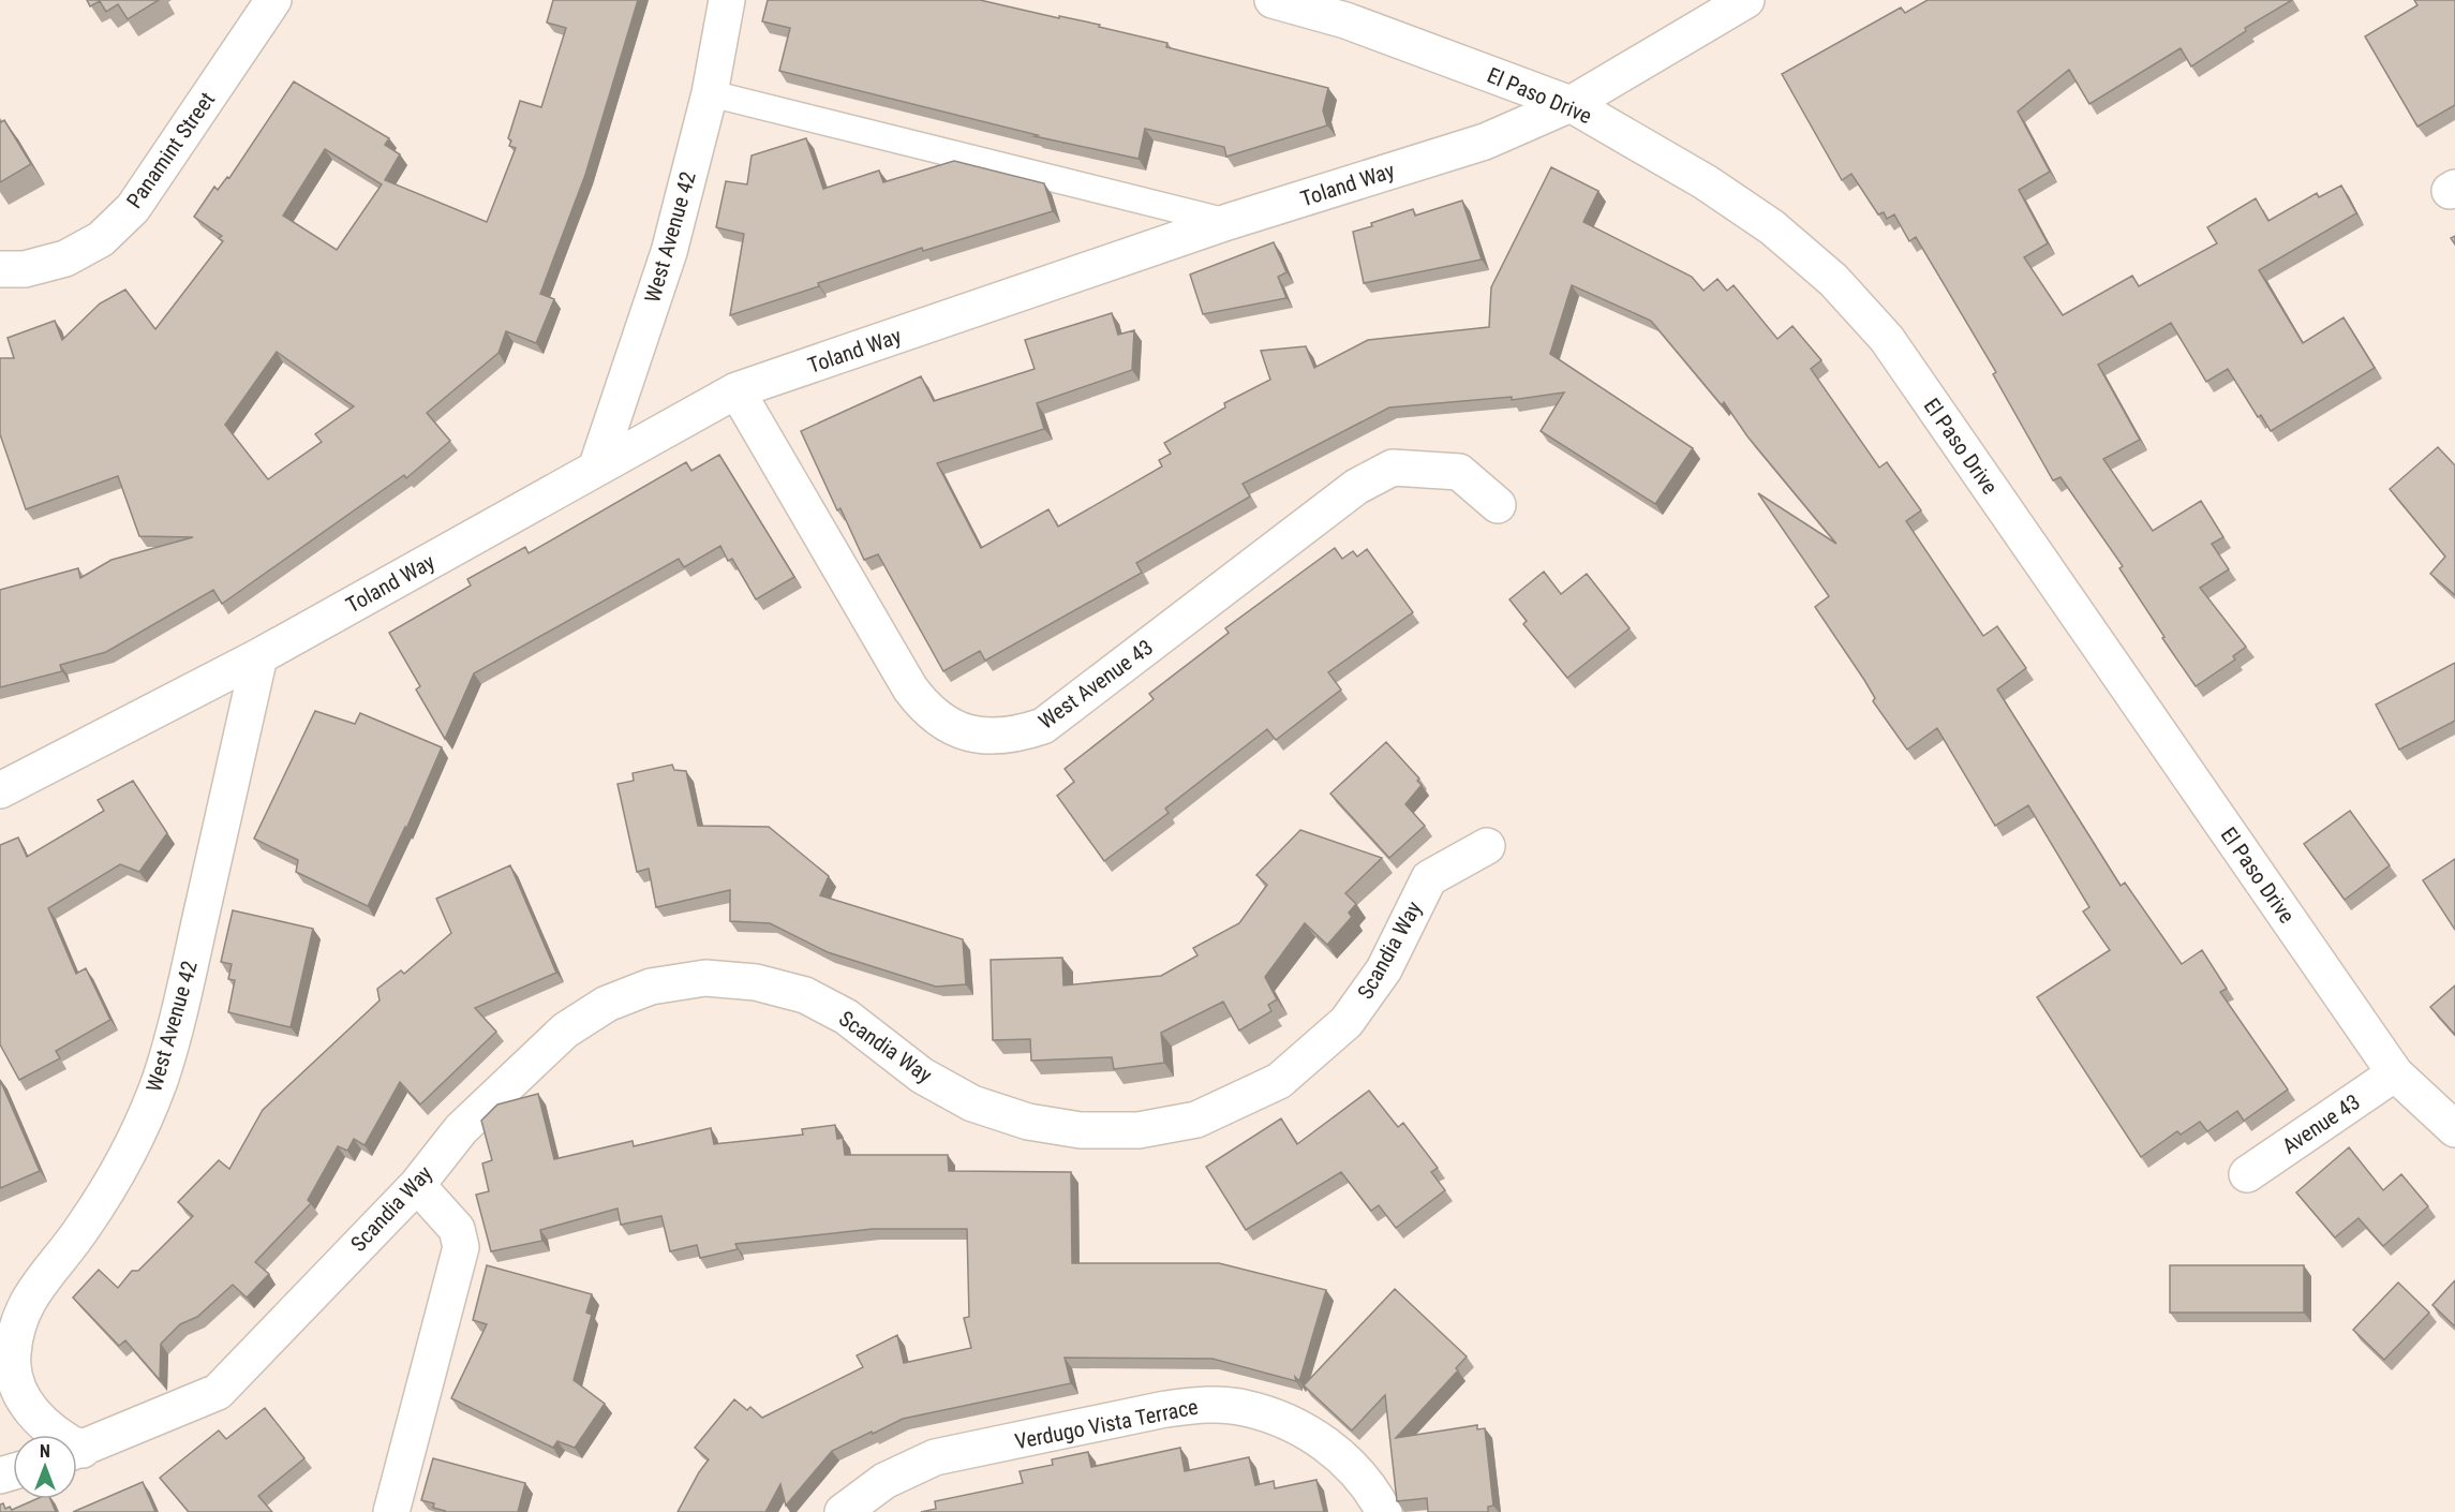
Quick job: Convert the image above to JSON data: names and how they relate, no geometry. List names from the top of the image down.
{
  "streets": {
    "street": [
      "El Paso Drive",
      "Panamint Street",
      "Toland Way",
      "West Avenue 42",
      "West Avenue 43",
      "Scandia Way",
      "Avenue 43",
      "Verdugo Vista Terrace"
    ]
  },
  "crossings": [
    ["El Paso Drive", "Toland Way"],
    ["El Paso Drive", "Avenue 43"],
    ["Toland Way", "West Avenue 42"],
    ["Toland Way", "West Avenue 43"]
  ],
  "north": "top"
}
